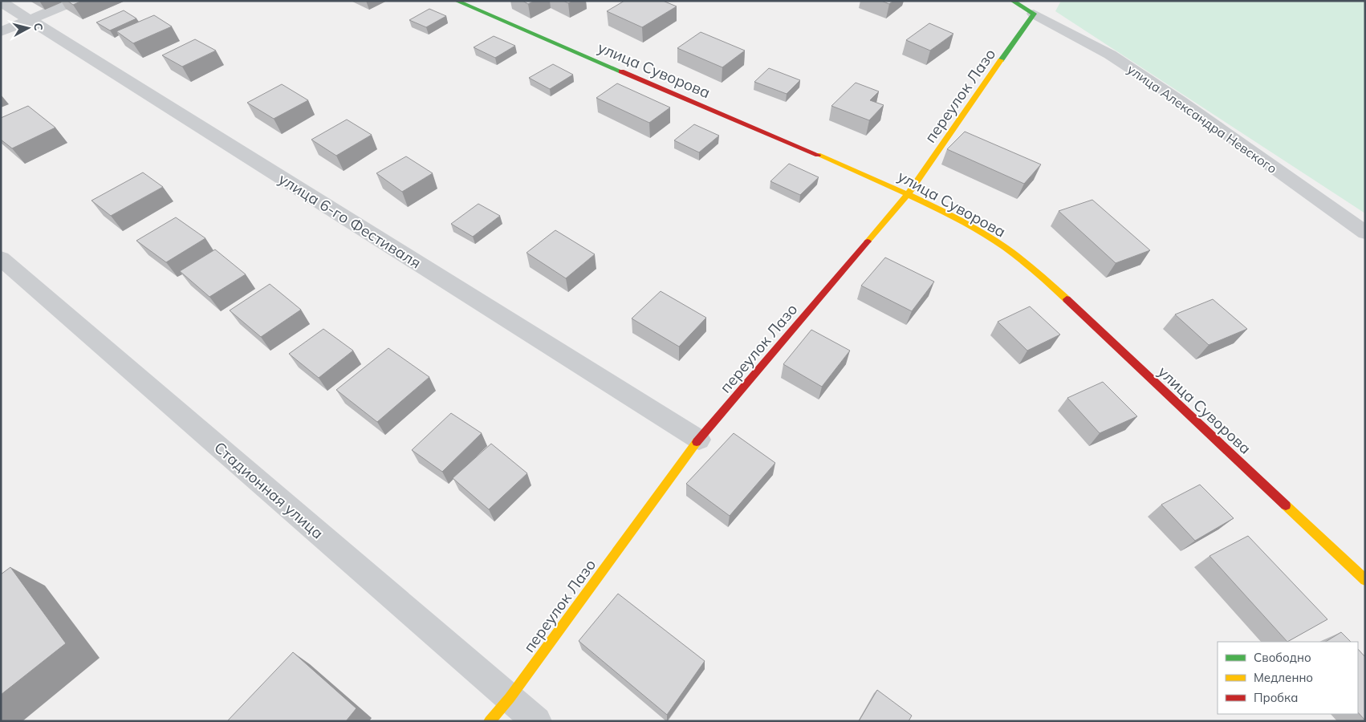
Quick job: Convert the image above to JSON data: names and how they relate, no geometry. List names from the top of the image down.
{
  "streets": {
    "street": [
      "улица Суворова",
      "переулок Лазо",
      "улица Александра Невского",
      "улица 6-го Фестиваля",
      "Стадионная улица"
    ]
  },
  "crossings": [
    ["улица Суворова", "переулок Лазо"],
    ["переулок Лазо", "улица Александра Невского"],
    ["переулок Лазо", "улица 6-го Фестиваля"],
    ["переулок Лазо", "Стадионная улица"]
  ],
  "legend": ["Свободно", "Медленно", "Пробка"],
  "north": "right"
}
